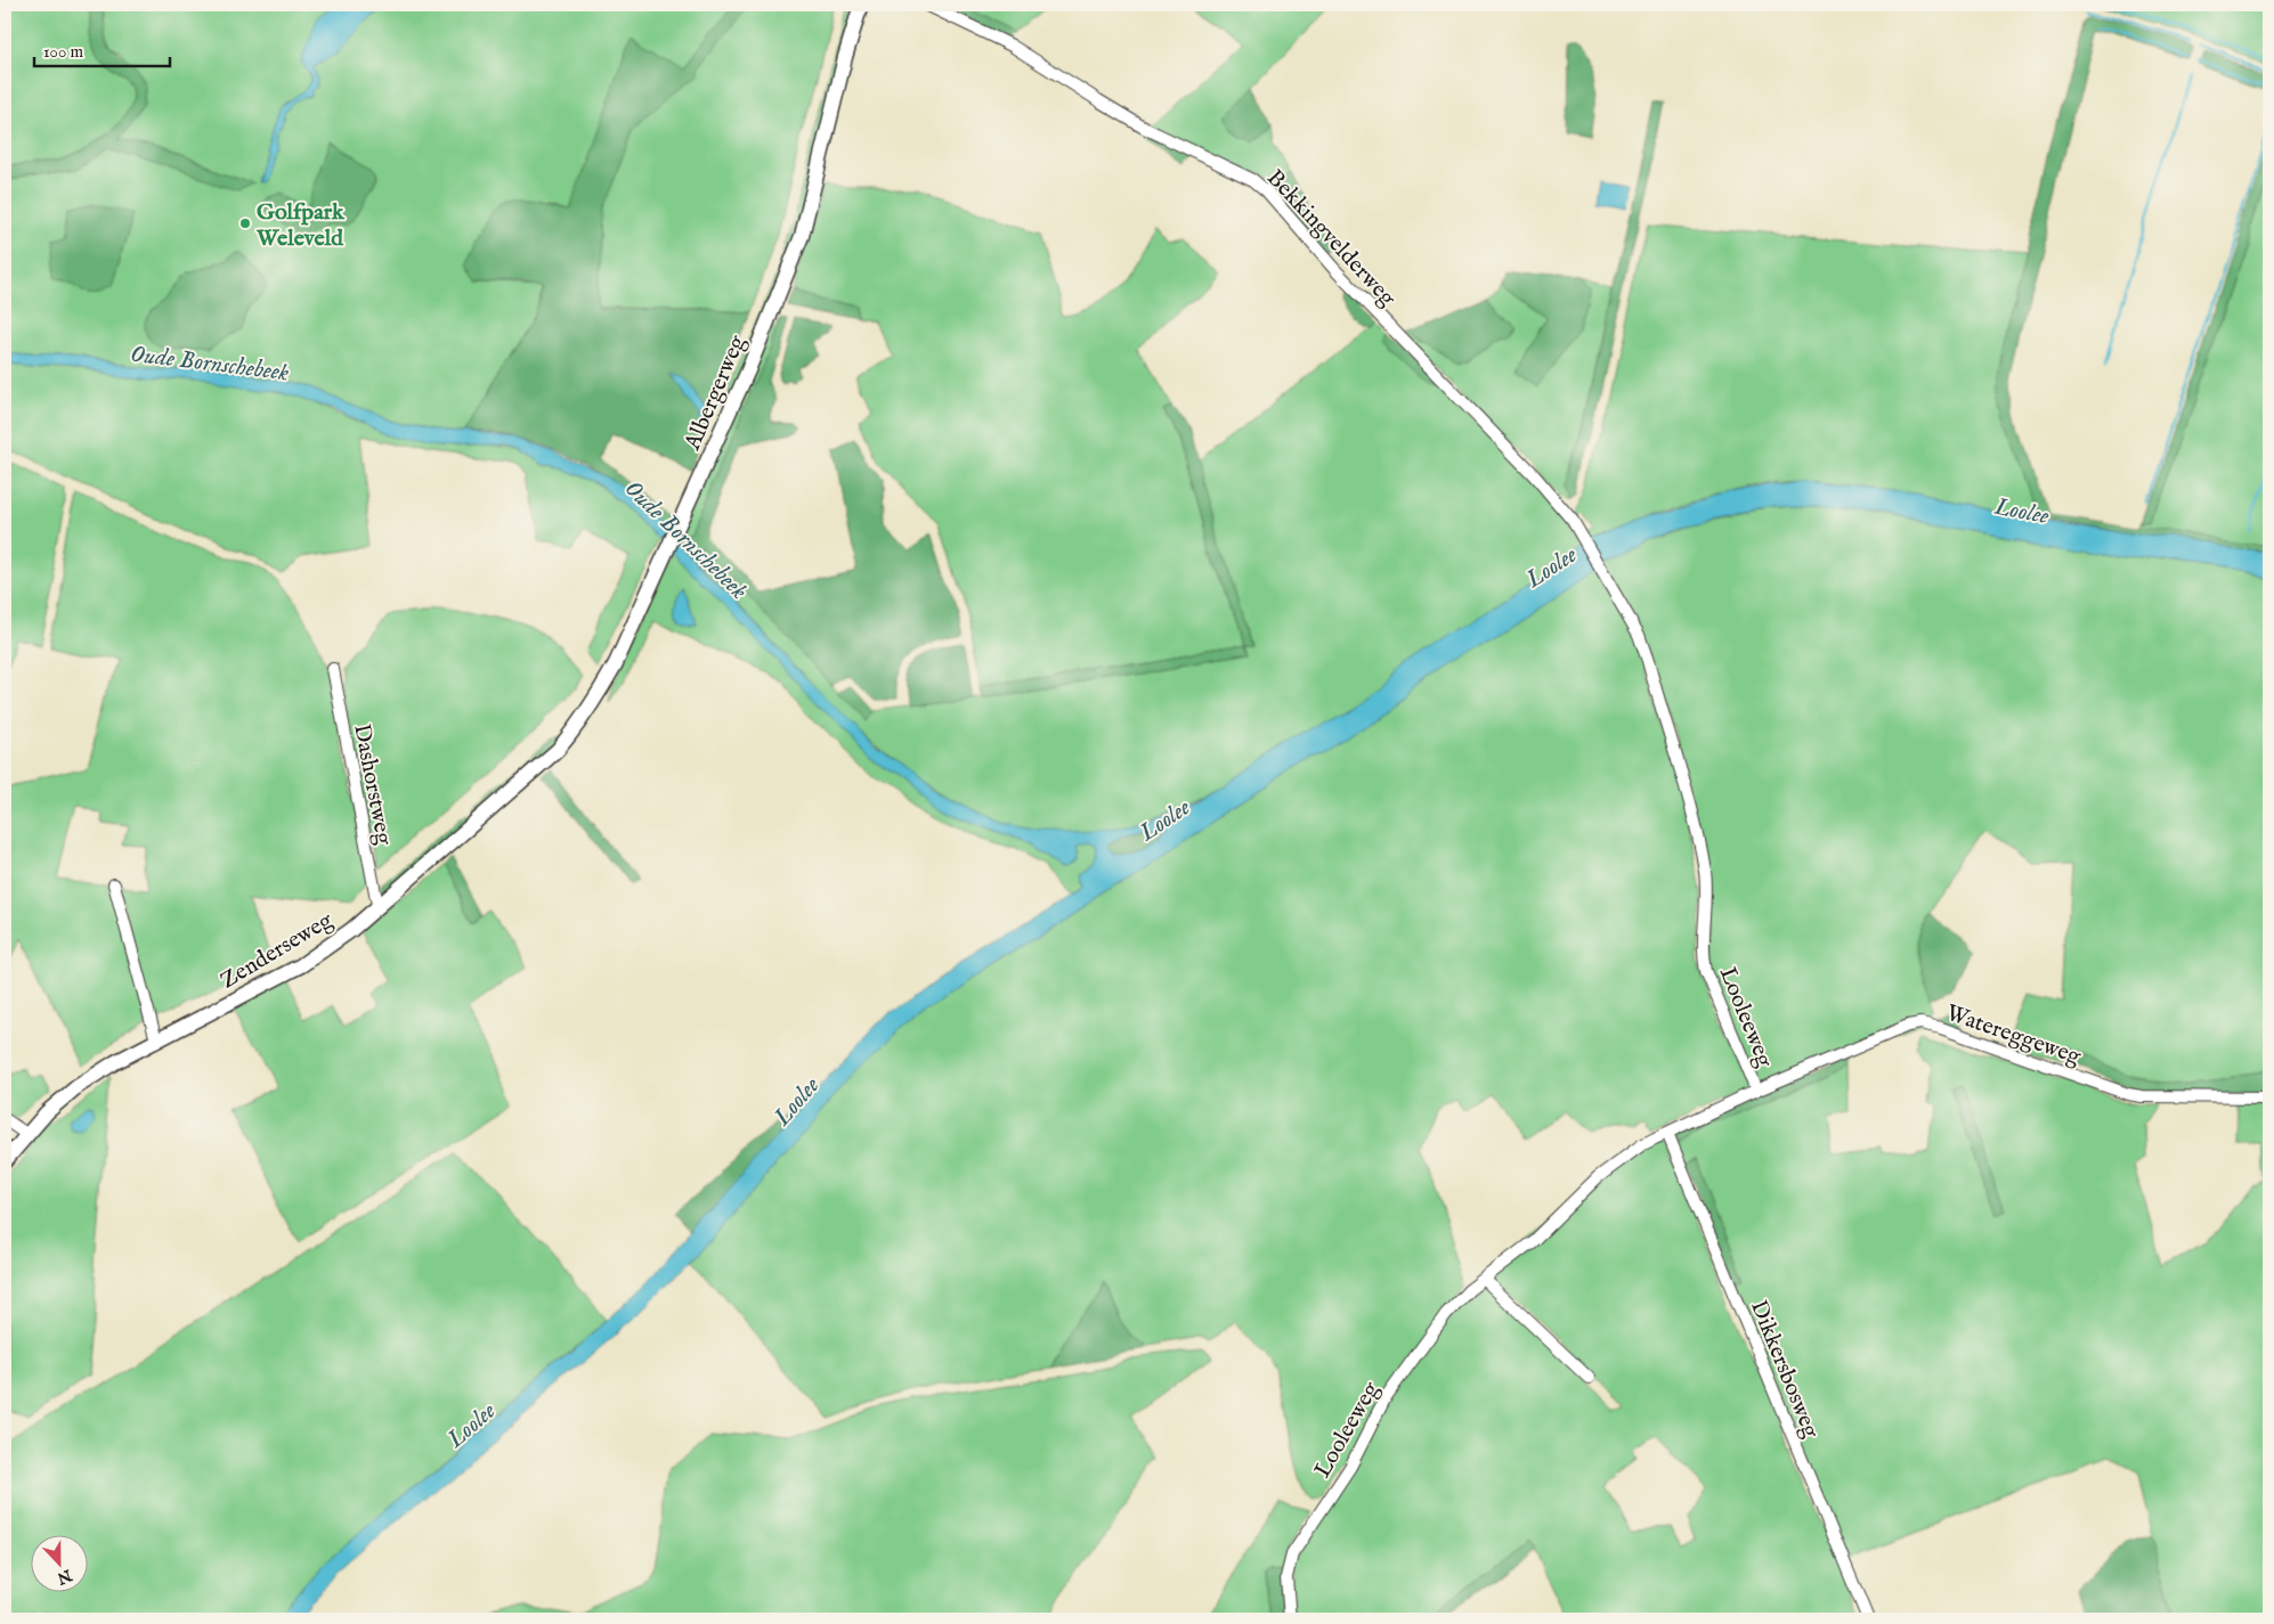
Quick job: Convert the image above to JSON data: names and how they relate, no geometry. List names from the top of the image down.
{
  "streets": {
    "main road": ["Albergerweg", "Zenderseweg"],
    "street": [
      "Bekkingvelderweg",
      "Dashorstweg",
      "Looleeweg",
      "Watereggeweg",
      "Dikkersbosweg"
    ]
  },
  "crossings": [
    ["Bekkingvelderweg", "Looleeweg"],
    ["Albergerweg", "Zenderseweg"],
    ["Dashorstweg", "Zenderseweg"],
    ["Looleeweg", "Watereggeweg"],
    ["Looleeweg", "Dikkersbosweg"]
  ],
  "water": ["Oude Bornschebeek", "Loolee"],
  "places": ["Golfpark Weleveld"],
  "scale_bar": "100 m",
  "north": "bottom"
}
